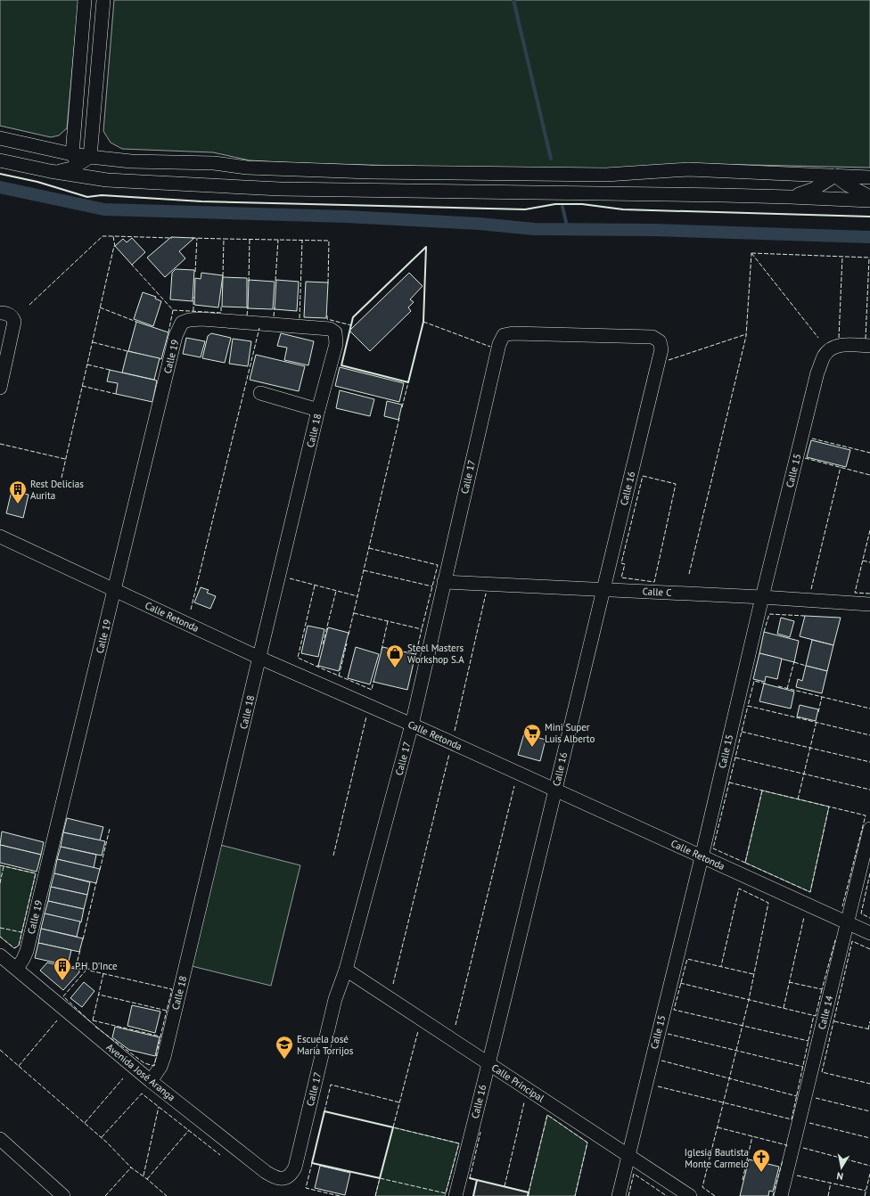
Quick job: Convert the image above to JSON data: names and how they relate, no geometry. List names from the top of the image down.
{
  "streets": {
    "street": [
      "Calle 19",
      "Calle 18",
      "Calle 15",
      "Calle 17",
      "Calle 16",
      "Calle C",
      "Calle Retonda",
      "Calle 14",
      "Avenida José Aranga",
      "Calle Principal"
    ]
  },
  "crossings": [
    ["Calle 19", "Calle 18"],
    ["Calle 19", "Calle Retonda"],
    ["Calle 19", "Avenida José Aranga"],
    ["Calle 18", "Calle Retonda"],
    ["Calle 18", "Avenida José Aranga"],
    ["Calle 15", "Calle C"],
    ["Calle 15", "Calle Retonda"],
    ["Calle 15", "Calle Principal"],
    ["Calle 17", "Calle 16"],
    ["Calle 17", "Calle C"],
    ["Calle 17", "Calle Retonda"],
    ["Calle 17", "Avenida José Aranga"],
    ["Calle 17", "Calle Principal"],
    ["Calle 16", "Calle C"],
    ["Calle 16", "Calle Retonda"],
    ["Calle 16", "Calle Principal"],
    ["Calle Retonda", "Calle 14"]
  ],
  "places": {
    "building": ["Rest Delicias Aurita", "P.H. D'Ince"],
    "shop": ["Steel Masters Workshop S.A"],
    "supermarket": ["Mini Super Luis Alberto"],
    "school or university": ["Escuela José María Torrijos"],
    "church": ["Iglesia Bautista Monte Carmelo"]
  },
  "north": "bottom"
}
